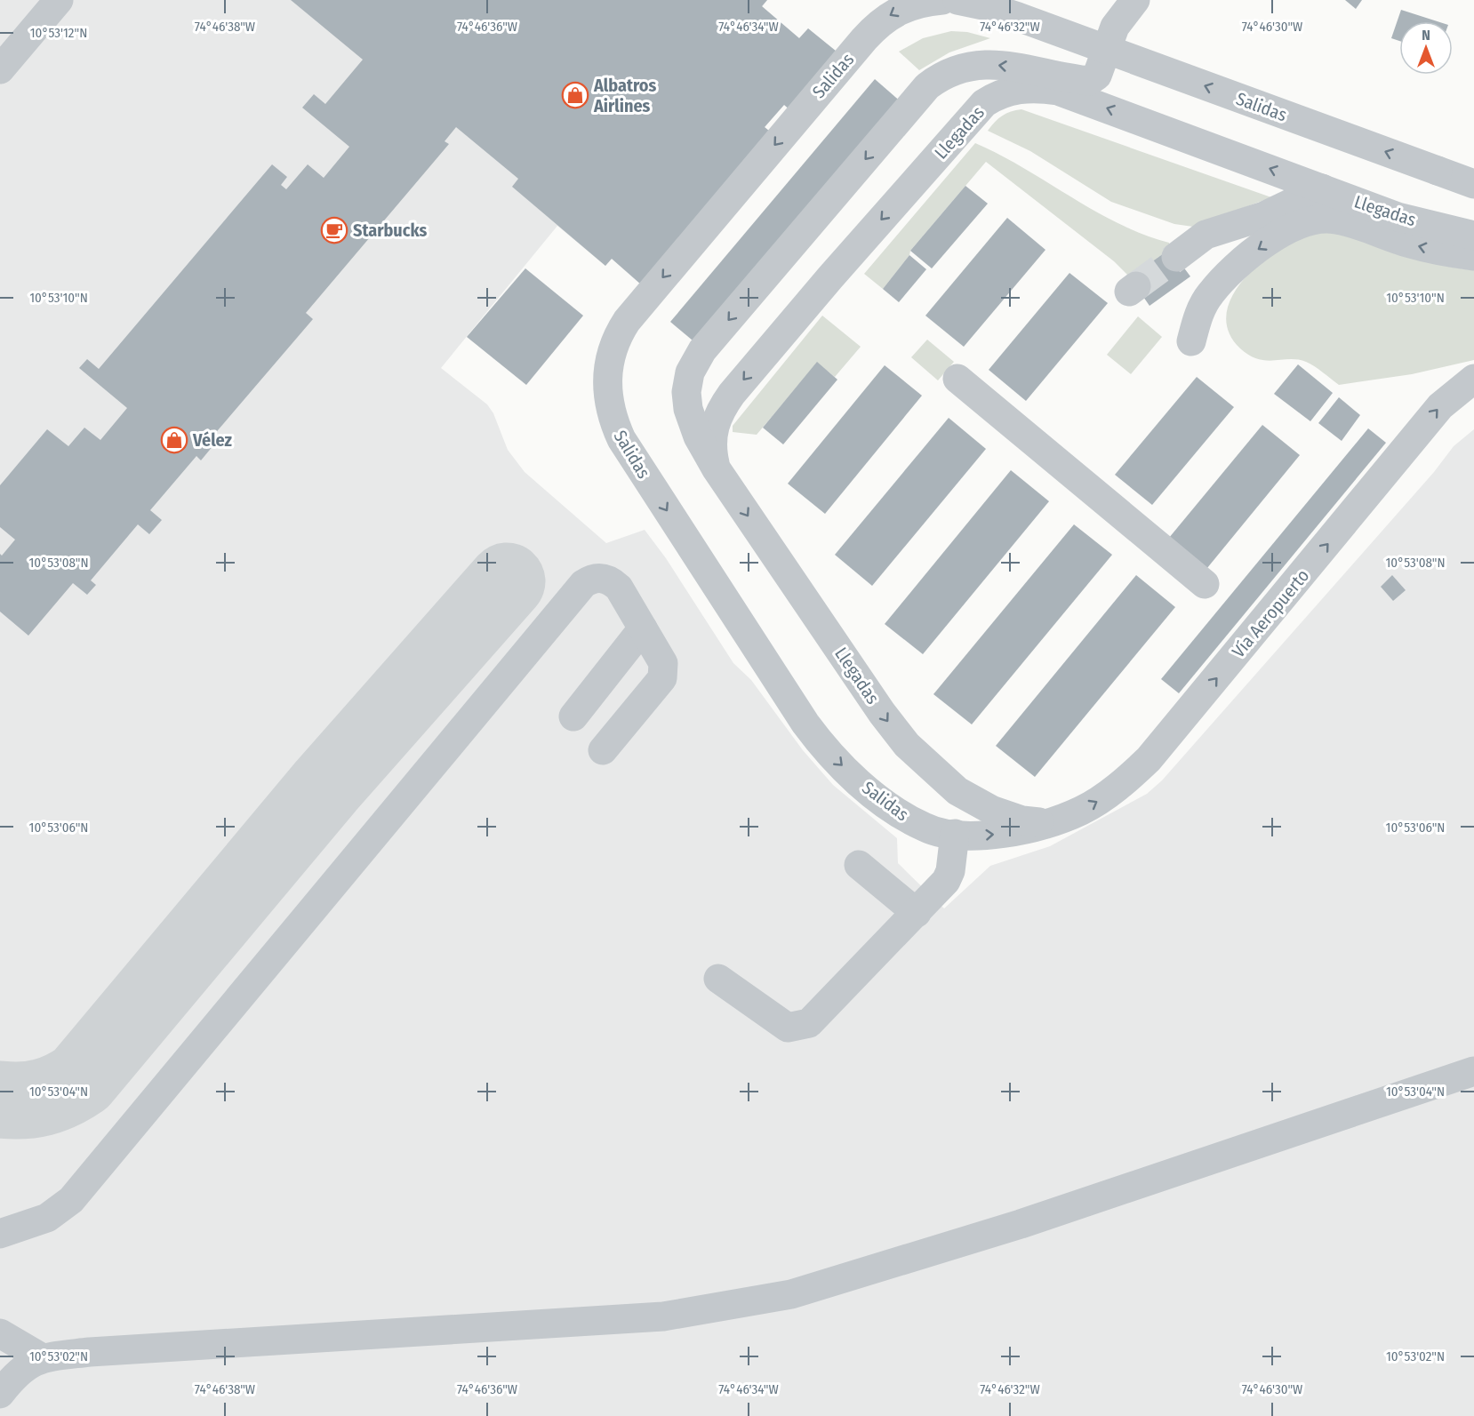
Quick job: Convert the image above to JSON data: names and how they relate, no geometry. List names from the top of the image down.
{
  "streets": {
    "street": ["Salidas", "Llegadas", "Vía Aeropuerto"]
  },
  "crossings": [
    ["Salidas", "Llegadas"],
    ["Salidas", "Vía Aeropuerto"],
    ["Llegadas", "Vía Aeropuerto"]
  ],
  "one_way": ["Vía Aeropuerto"],
  "places": {
    "shop": ["Albatros Airlines", "Vélez"],
    "cafe": ["Starbucks"]
  },
  "north": "top",
  "coordinates": [
    "74°46'38\"W",
    "74°46'36\"W",
    "74°46'34\"W",
    "74°46'32\"W",
    "74°46'30\"W",
    "10°53'12\"N",
    "10°53'10\"N",
    "10°53'08\"N",
    "10°53'06\"N",
    "10°53'04\"N",
    "10°53'02\"N"
  ]
}
